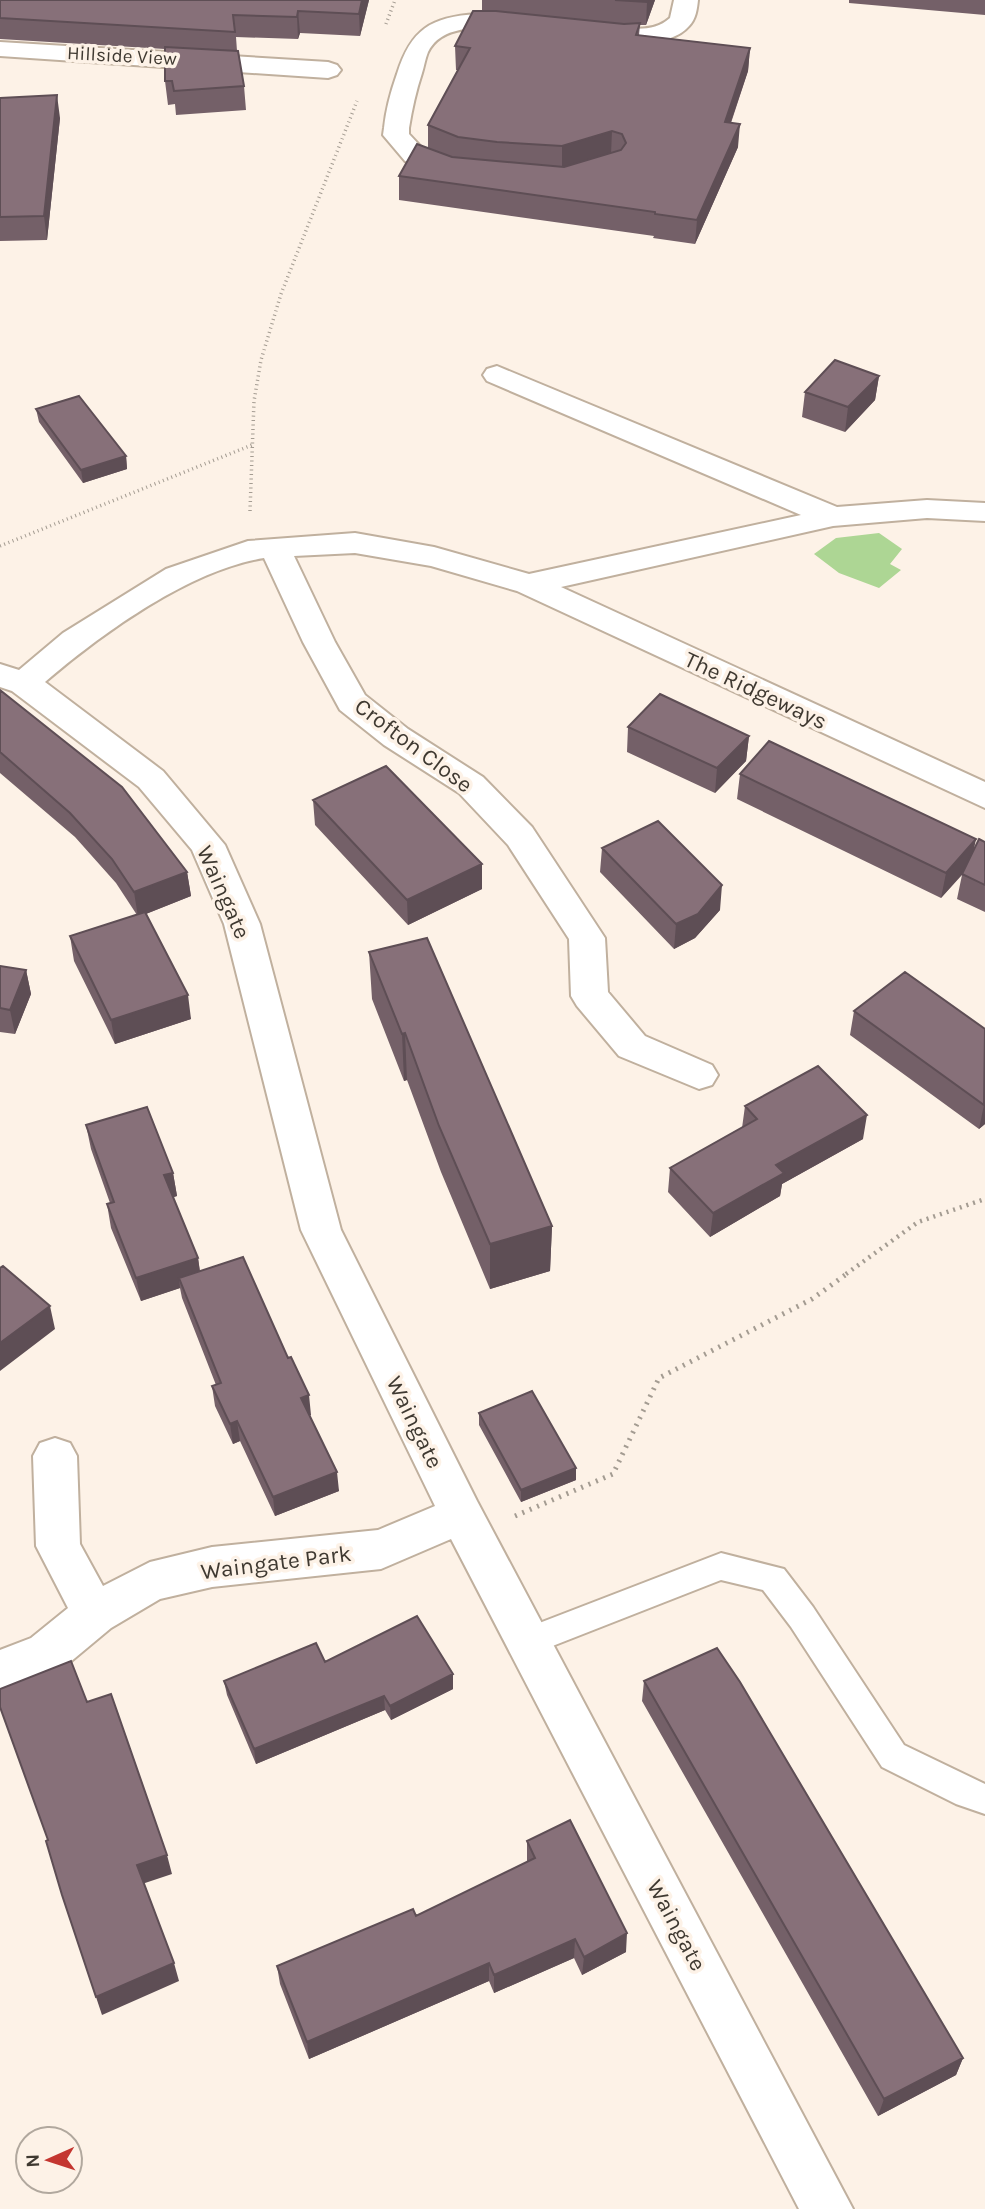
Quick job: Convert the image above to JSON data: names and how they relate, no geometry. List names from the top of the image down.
{
  "streets": {
    "street": [
      "Hillside View",
      "The Ridgeways",
      "Crofton Close",
      "Waingate",
      "Waingate Park"
    ]
  },
  "crossings": [
    ["The Ridgeways", "Crofton Close"],
    ["The Ridgeways", "Waingate"],
    ["Waingate", "Waingate Park"]
  ],
  "north": "left"
}
